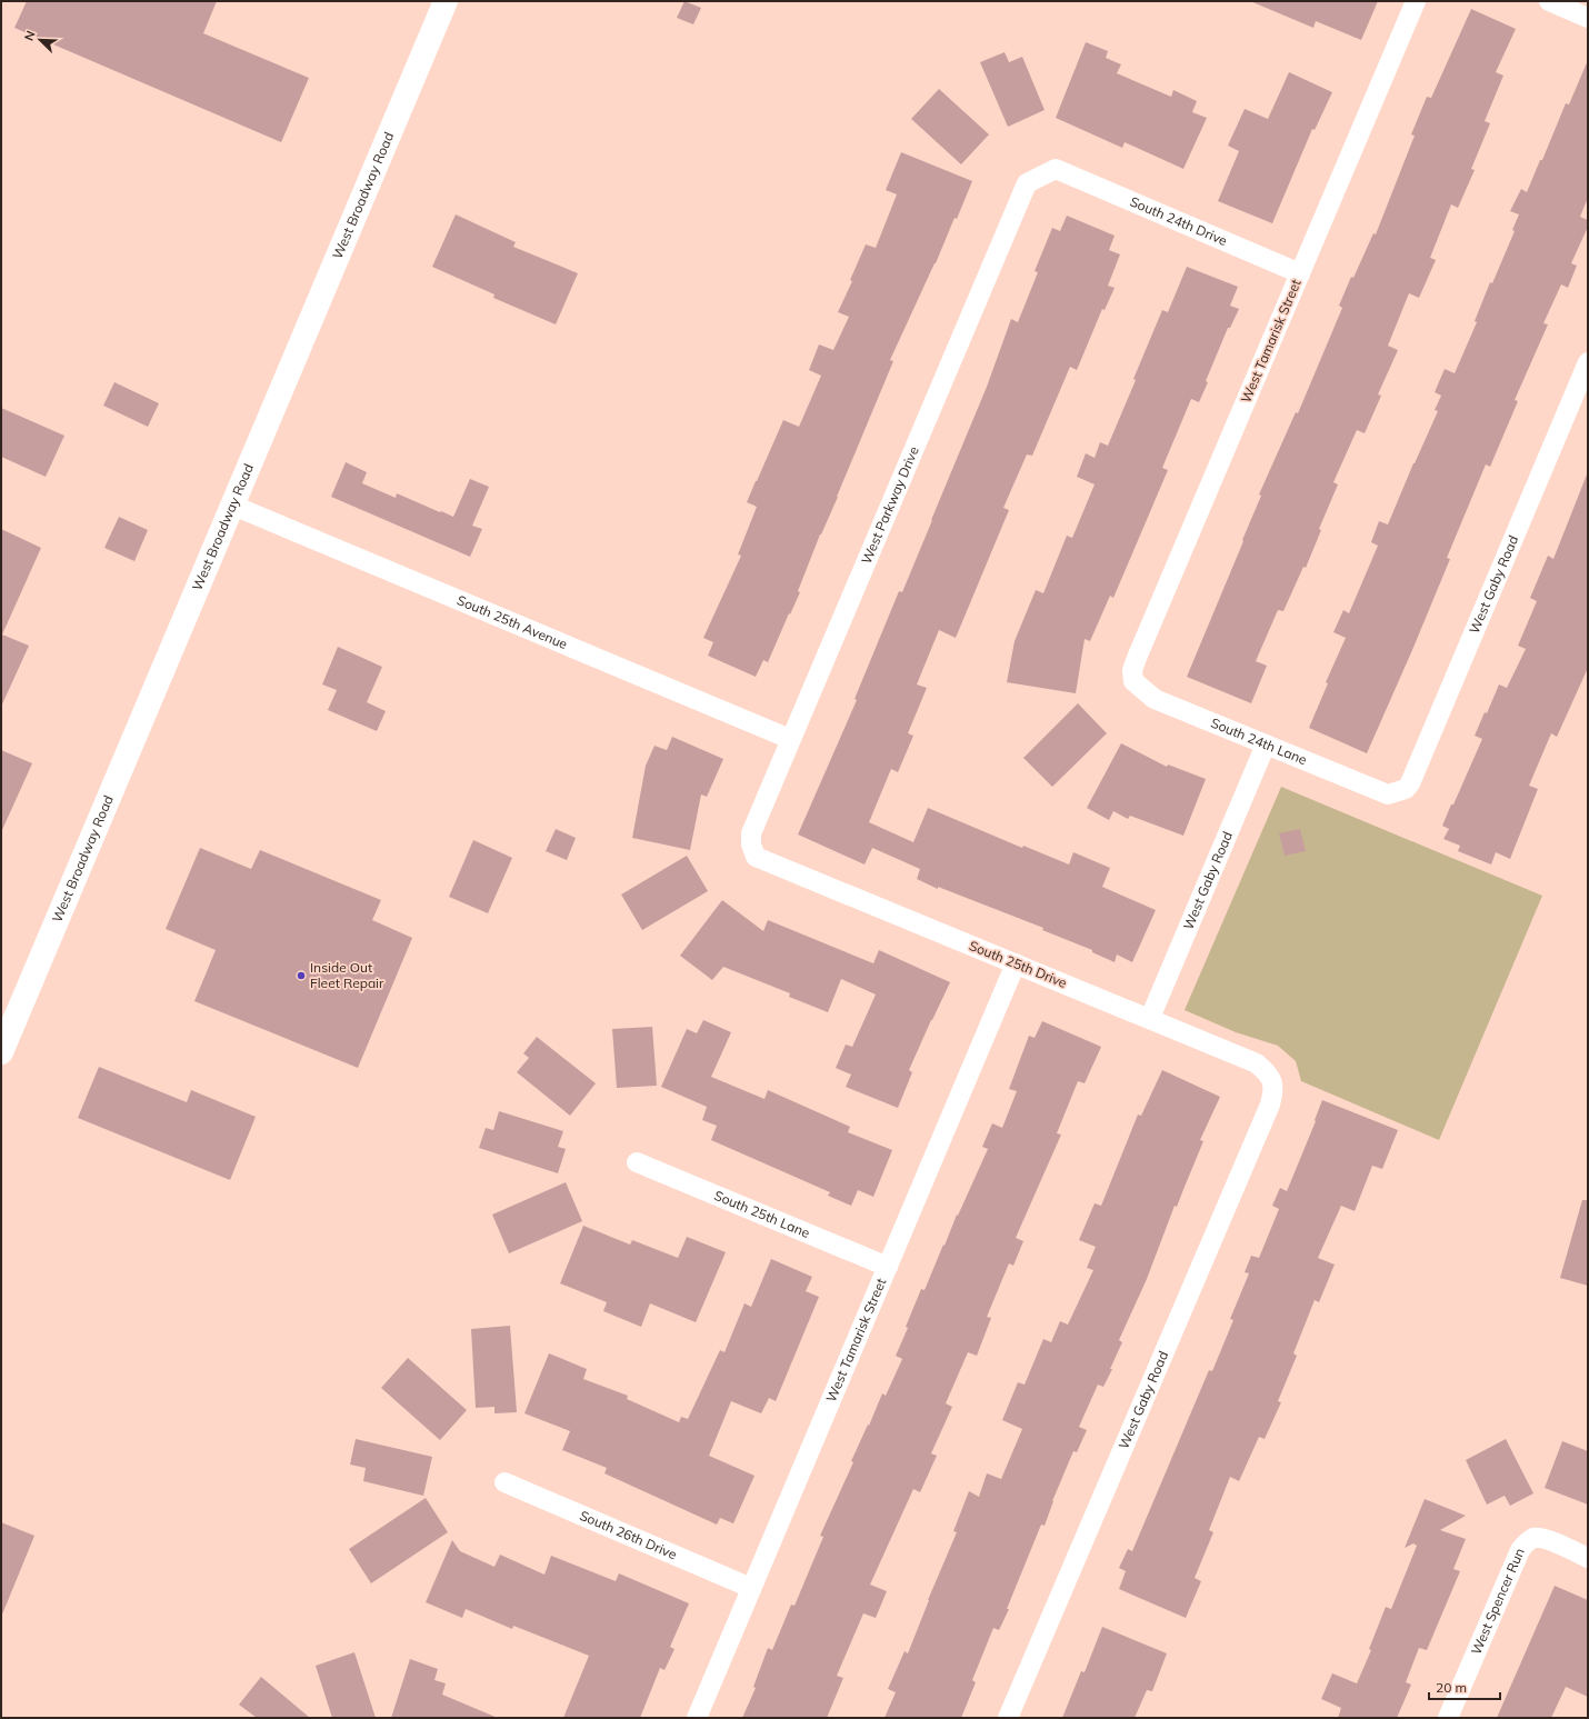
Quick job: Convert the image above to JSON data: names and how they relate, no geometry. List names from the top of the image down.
{
  "streets": {
    "main road": ["West Broadway Road"],
    "street": [
      "South 24th Drive",
      "West Tamarisk Street",
      "West Parkway Drive",
      "West Gaby Road",
      "South 25th Avenue",
      "South 24th Lane",
      "South 25th Drive",
      "South 25th Lane",
      "South 26th Drive",
      "West Spencer Run"
    ]
  },
  "crossings": [
    ["West Broadway Road", "South 25th Avenue"],
    ["South 24th Drive", "West Tamarisk Street"],
    ["South 24th Drive", "West Parkway Drive"],
    ["West Tamarisk Street", "South 24th Lane"],
    ["West Tamarisk Street", "South 25th Drive"],
    ["West Tamarisk Street", "South 25th Lane"],
    ["West Tamarisk Street", "South 26th Drive"],
    ["West Parkway Drive", "South 25th Avenue"],
    ["West Parkway Drive", "South 25th Drive"],
    ["West Gaby Road", "South 24th Lane"],
    ["West Gaby Road", "South 25th Drive"]
  ],
  "places": ["Inside Out Fleet Repair"],
  "scale_bar": "20 m",
  "north": "top left"
}
